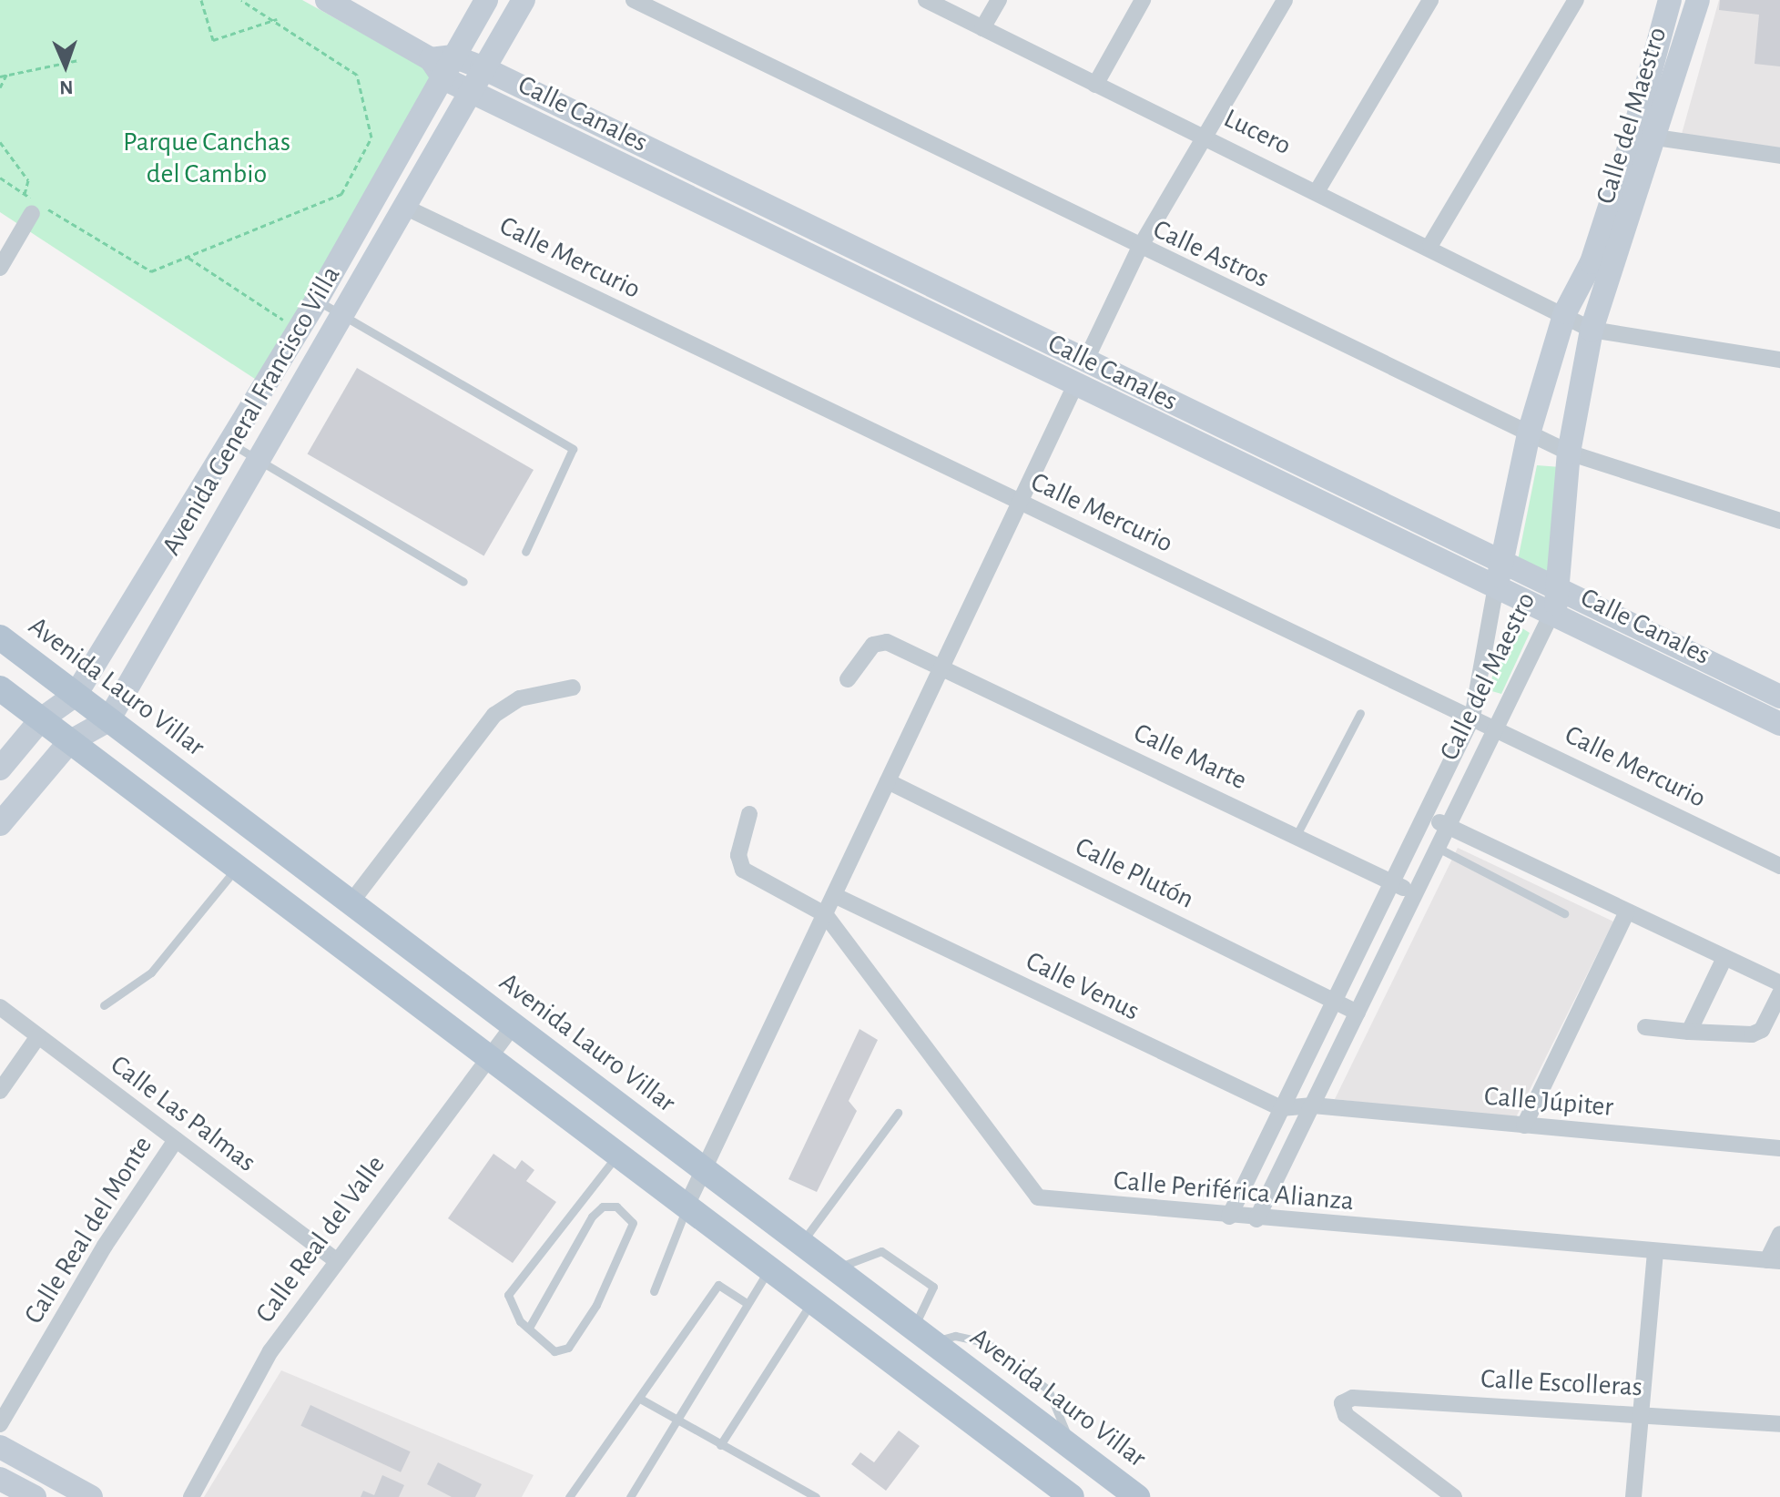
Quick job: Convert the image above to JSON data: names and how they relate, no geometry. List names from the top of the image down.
{
  "streets": {
    "main road": [
      "Calle Canales",
      "Calle del Maestro",
      "Avenida General Francisco Villa",
      "Avenida Lauro Villar"
    ],
    "street": [
      "Lucero",
      "Calle Astros",
      "Calle Mercurio",
      "Calle Marte",
      "Calle Plutón",
      "Calle Venus",
      "Calle Júpiter",
      "Calle Las Palmas",
      "Calle Periférica Alianza",
      "Calle Real del Monte",
      "Calle Real del Valle",
      "Calle Escolleras"
    ]
  },
  "crossings": [
    ["Calle Canales", "Calle del Maestro"],
    ["Calle Canales", "Avenida General Francisco Villa"],
    ["Calle del Maestro", "Lucero"],
    ["Calle del Maestro", "Calle Astros"],
    ["Calle del Maestro", "Calle Mercurio"],
    ["Calle del Maestro", "Calle Marte"],
    ["Calle del Maestro", "Calle Plutón"],
    ["Calle del Maestro", "Calle Venus"],
    ["Calle del Maestro", "Calle Júpiter"],
    ["Calle del Maestro", "Calle Periférica Alianza"],
    ["Calle Mercurio", "Avenida General Francisco Villa"],
    ["Avenida General Francisco Villa", "Avenida Lauro Villar"],
    ["Avenida Lauro Villar", "Calle Real del Valle"],
    ["Calle Las Palmas", "Calle Real del Monte"],
    ["Calle Las Palmas", "Calle Real del Valle"]
  ],
  "parks": ["Parque Canchas del Cambio"],
  "north": "bottom"
}
